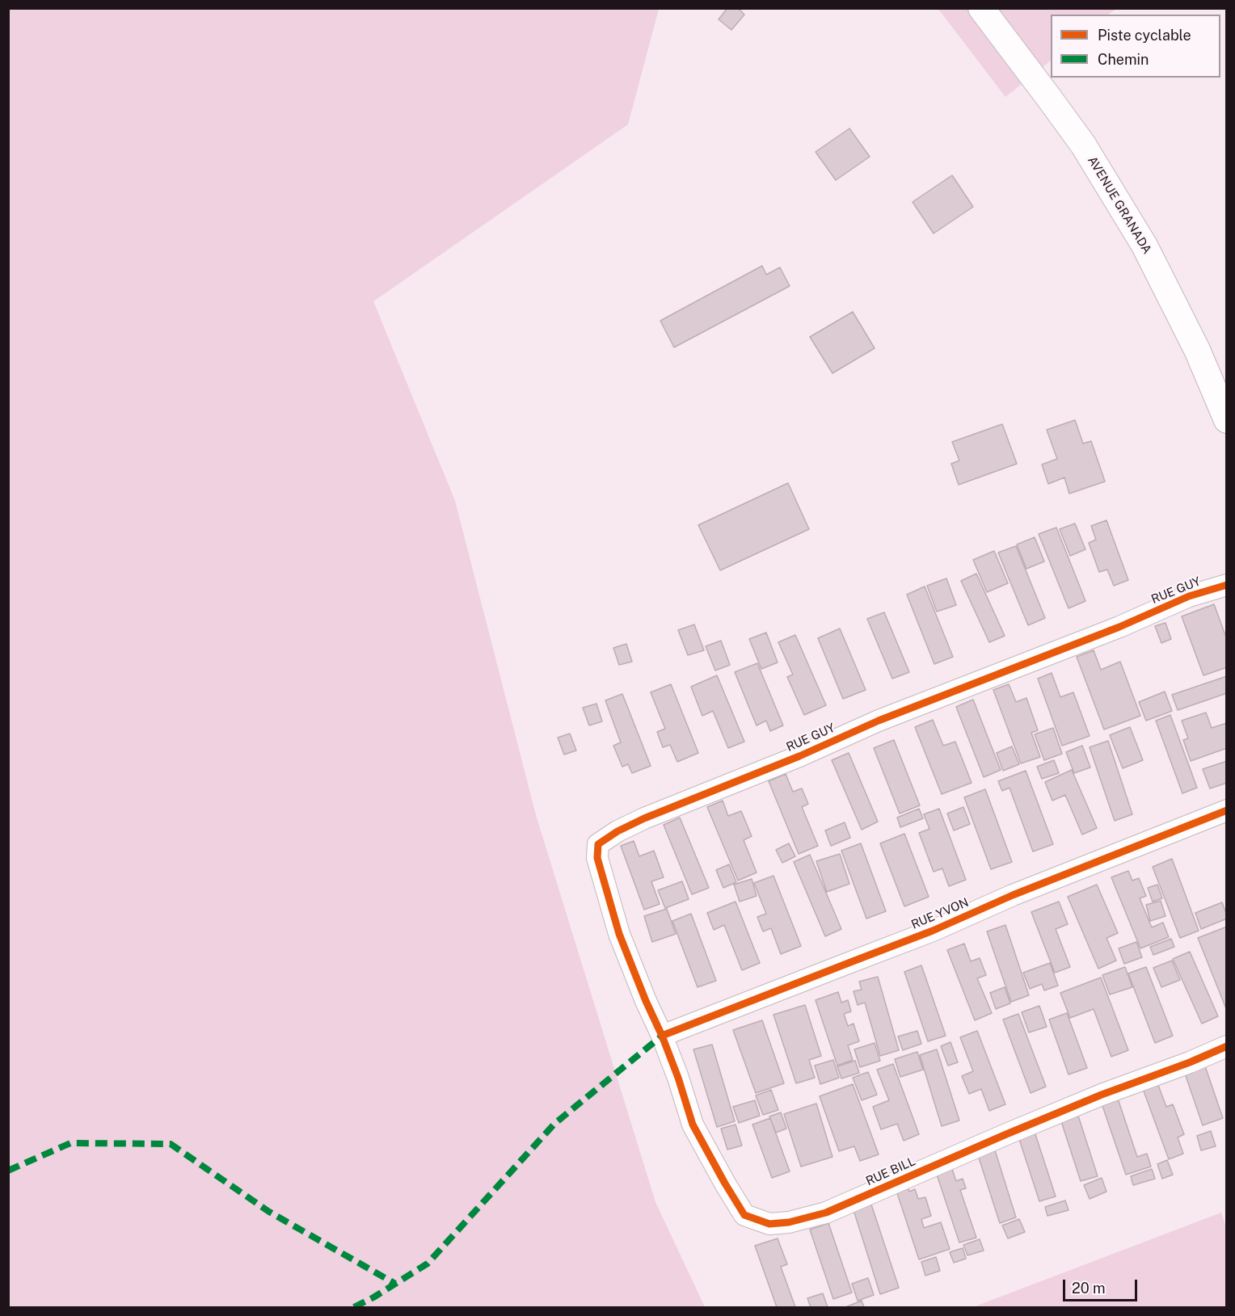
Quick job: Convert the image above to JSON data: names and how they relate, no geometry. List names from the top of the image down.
{
  "streets": {
    "street": [
      "AVENUE GRANADA",
      "RUE GUY",
      "RUE YVON",
      "RUE BILL"
    ]
  },
  "crossings": [
    ["RUE GUY", "RUE YVON"],
    ["RUE GUY", "RUE BILL"],
    ["RUE YVON", "RUE BILL"]
  ],
  "legend": ["Piste cyclable", "Chemin"],
  "scale_bar": "20 m"
}
